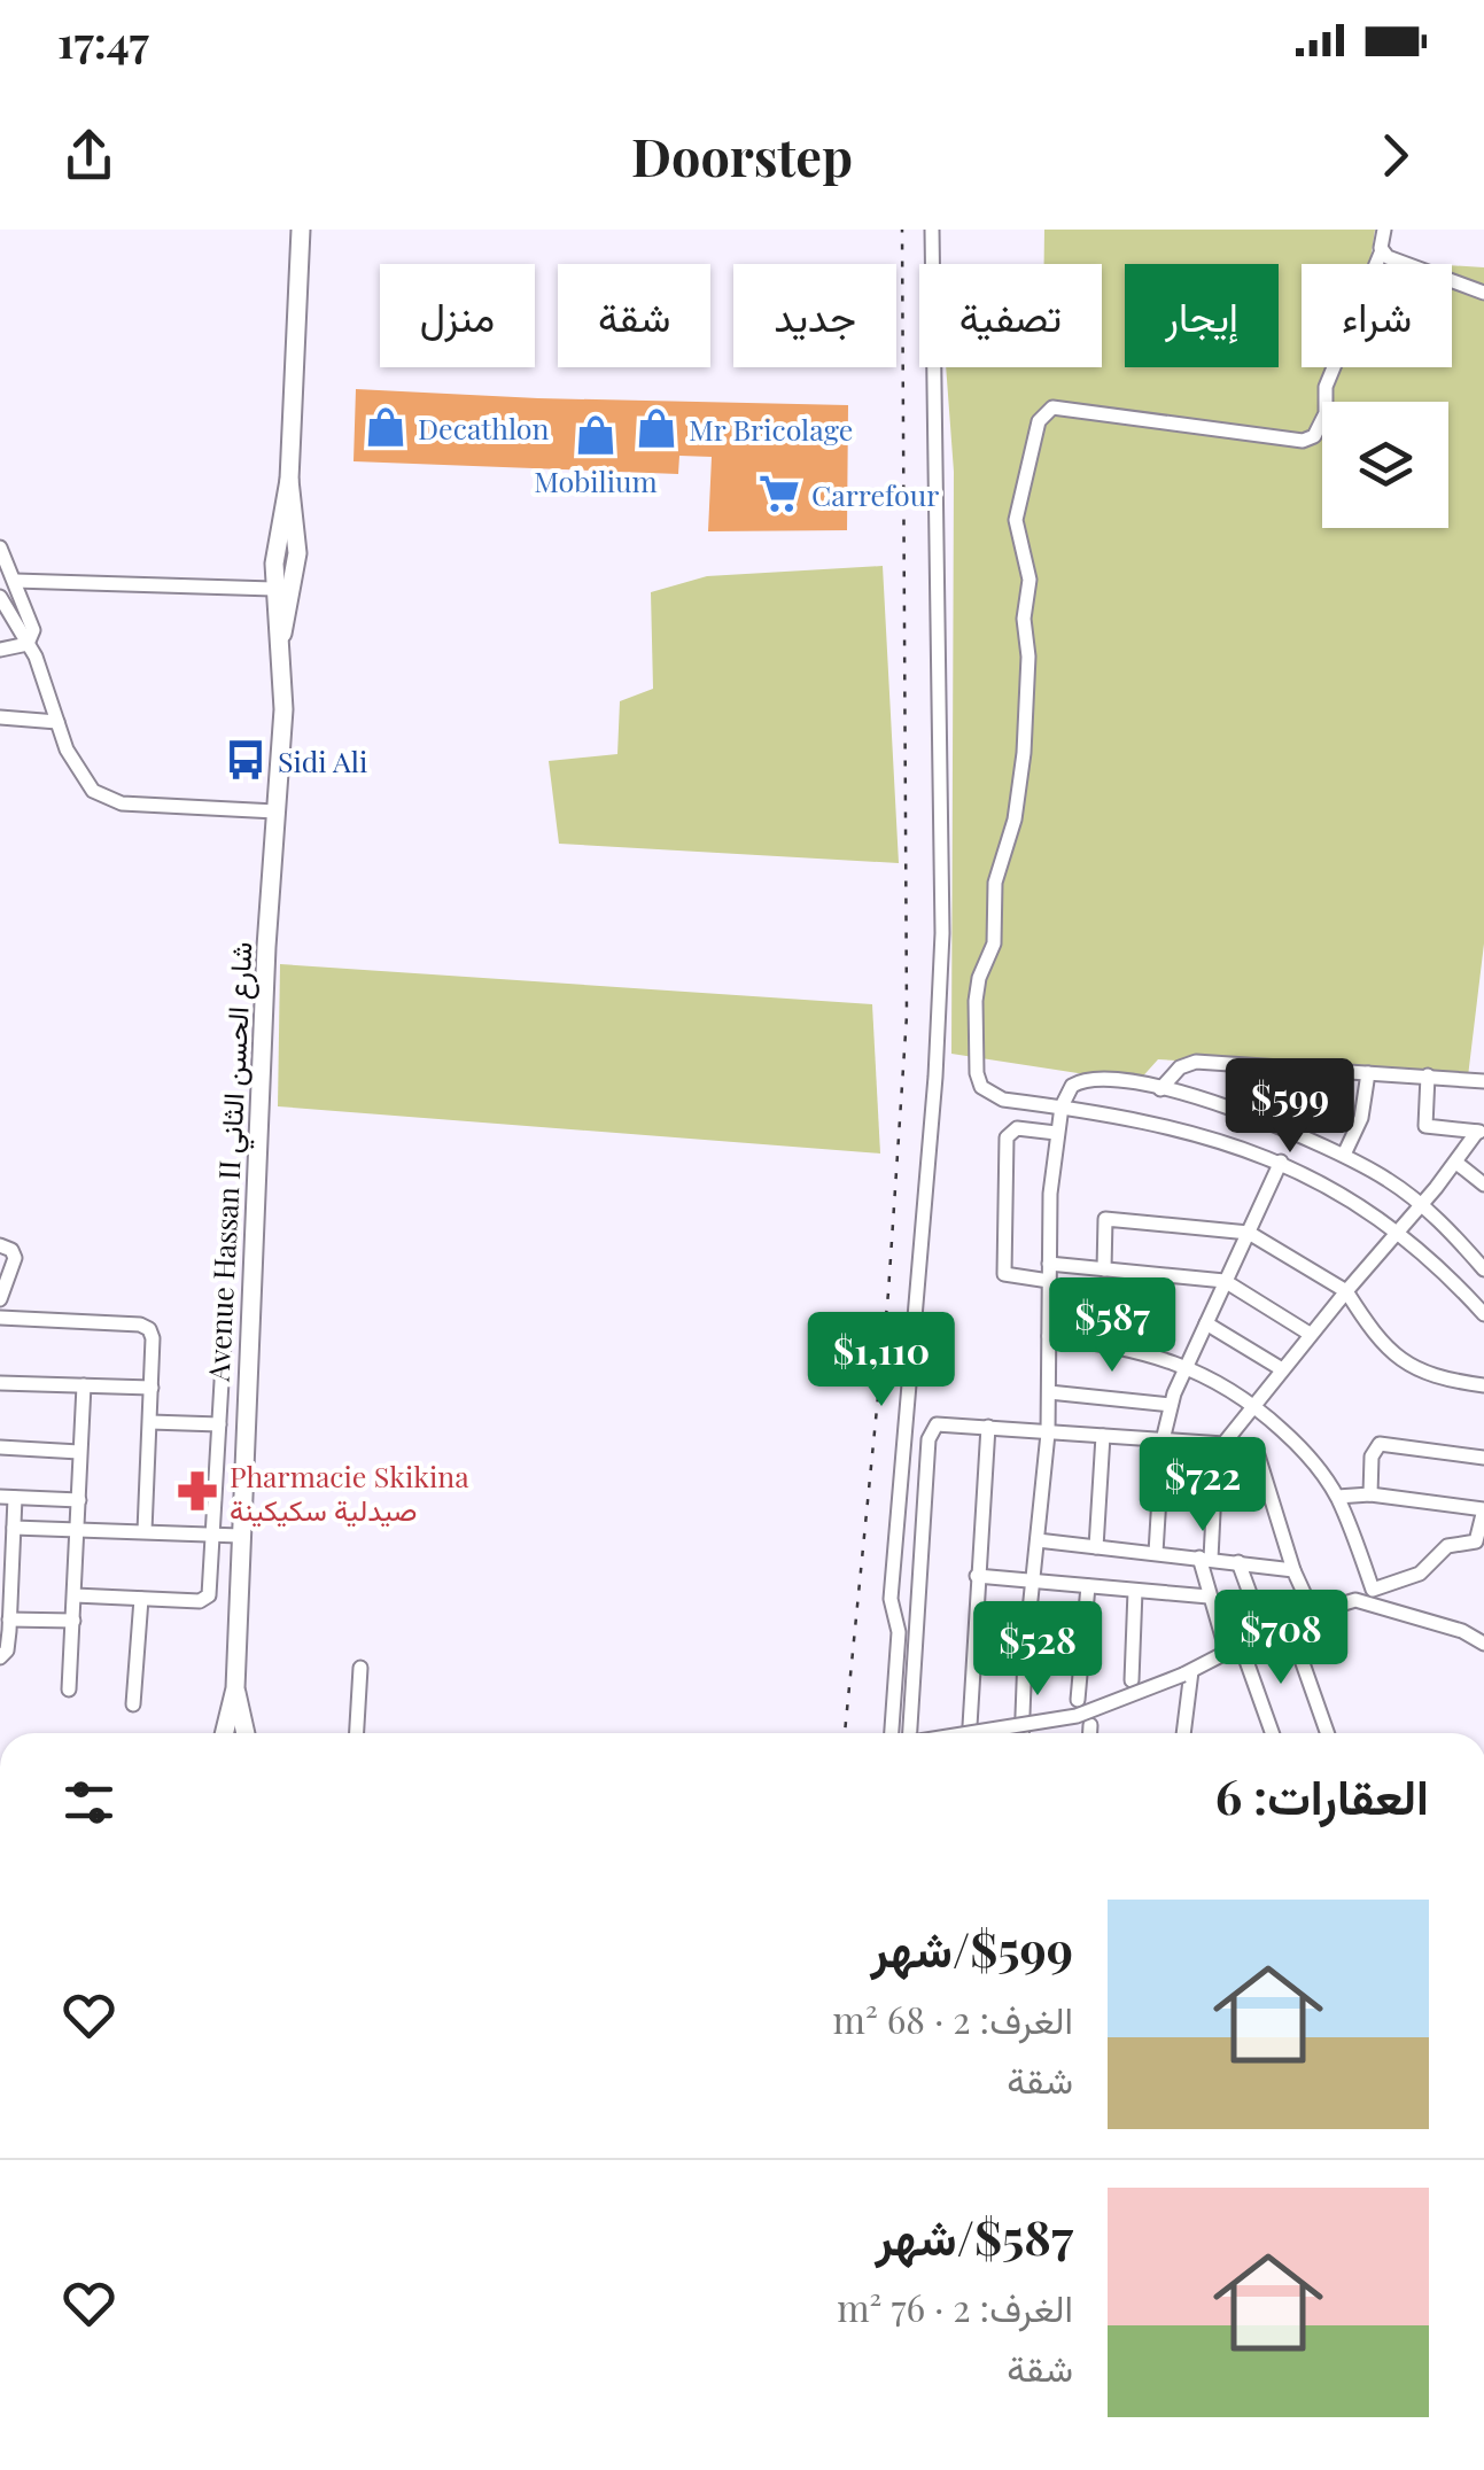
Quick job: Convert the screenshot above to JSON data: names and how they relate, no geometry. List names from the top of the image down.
{
  "streets": {
    "main road": ["Avenue Hassan II شارع الحسن الثاني"]
  },
  "places": {
    "shop": ["Decathlon", "Mr Bricolage", "Mobilium"],
    "supermarket": ["Carrefour"],
    "bus stop": ["Sidi Ali"],
    "pharmacy": ["Pharmacie Skikina صيدلية سكيكينة"]
  },
  "page": {
    "status": "17:47",
    "header": "Doorstep",
    "chip": [
      "شراء",
      "إيجار",
      "تصفية",
      "جديد",
      "شقة",
      "منزل"
    ],
    "price": [
      "$599",
      "$587",
      "$1,110",
      "$722",
      "$708",
      "$528"
    ],
    "heading": "العقارات: 6",
    "list": [
      {
        "name": "$599/شهر",
        "note": "الغرف: 2 · 68 m² · شقة"
      },
      {
        "name": "$587/شهر",
        "note": "الغرف: 2 · 76 m² · شقة"
      }
    ]
  }
}
